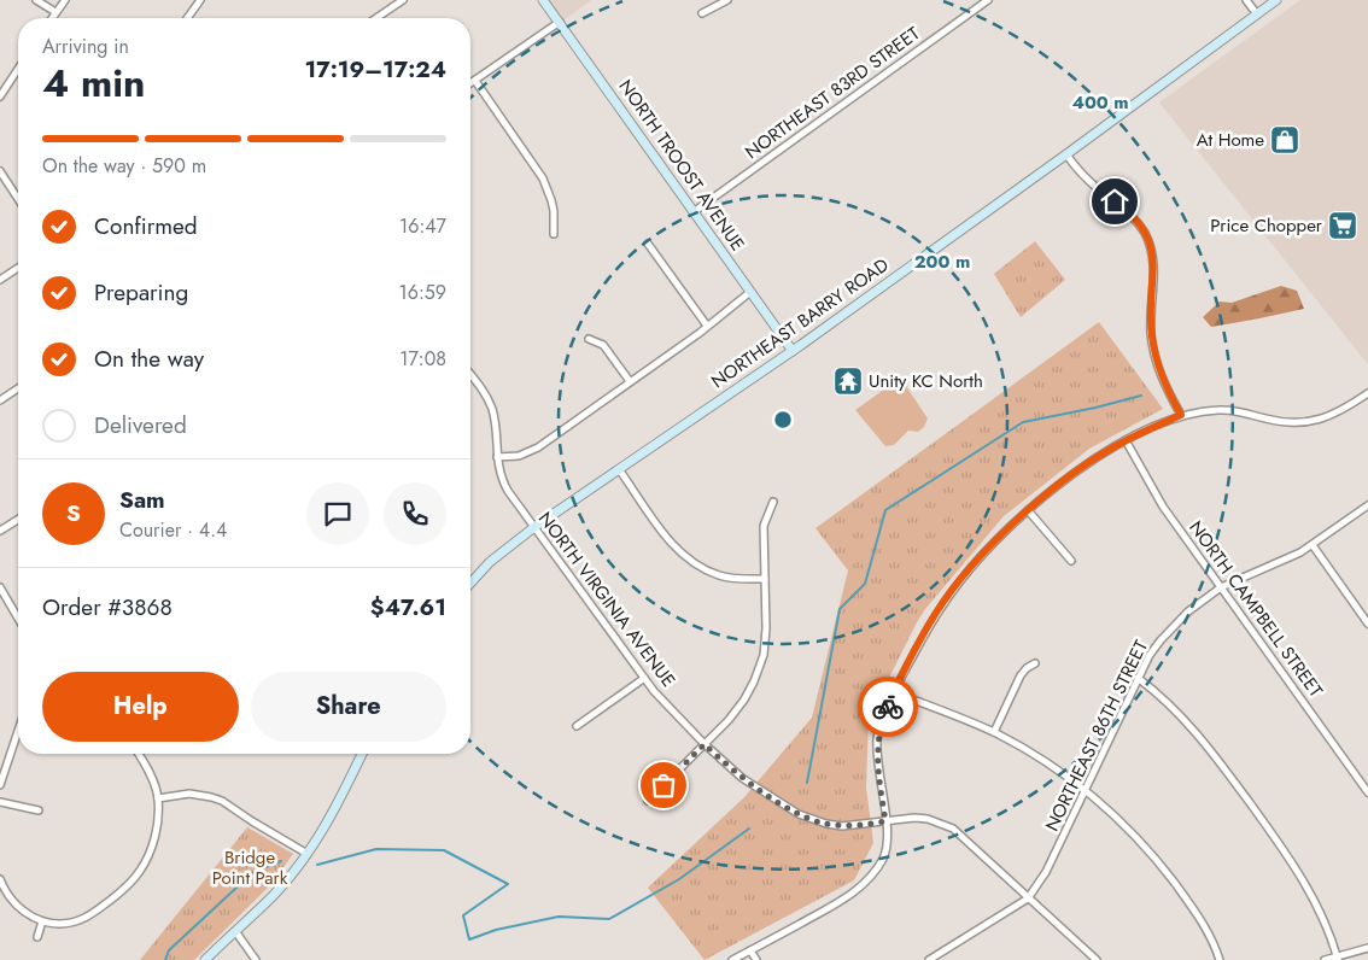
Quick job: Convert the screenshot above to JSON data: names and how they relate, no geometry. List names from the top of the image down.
{
  "streets": {
    "main road": ["NORTH TROOST AVENUE", "NORTHEAST BARRY ROAD"],
    "street": [
      "NORTHEAST 83RD STREET",
      "NORTH VIRGINIA AVENUE",
      "NORTH CAMPBELL STREET",
      "NORTHEAST 86TH STREET"
    ]
  },
  "crossings": [
    ["NORTHEAST 83RD STREET", "NORTH TROOST AVENUE"],
    ["NORTH TROOST AVENUE", "NORTHEAST BARRY ROAD"],
    ["NORTHEAST BARRY ROAD", "NORTH VIRGINIA AVENUE"],
    ["NORTH VIRGINIA AVENUE", "NORTHEAST 86TH STREET"],
    ["NORTH CAMPBELL STREET", "NORTHEAST 86TH STREET"]
  ],
  "parks": ["Bridge Point Park"],
  "places": {
    "shop": ["At Home"],
    "supermarket": ["Price Chopper"],
    "temple": ["Unity KC North"]
  },
  "page": {
    "heading": ["4 min", "Arriving in", "17:19–17:24"],
    "panel": [
      "Sam",
      "Courier · 4.4",
      "Order #3868",
      "$47.61"
    ],
    "bar": "On the way · 590 m",
    "list": [
      ["Confirmed", "16:47"],
      ["Preparing", "16:59"],
      ["On the way", "17:08"],
      "Delivered"
    ],
    "round": "S",
    "buttons": ["Help", "Share"]
  },
  "rings": ["400 m", "200 m"]
}
